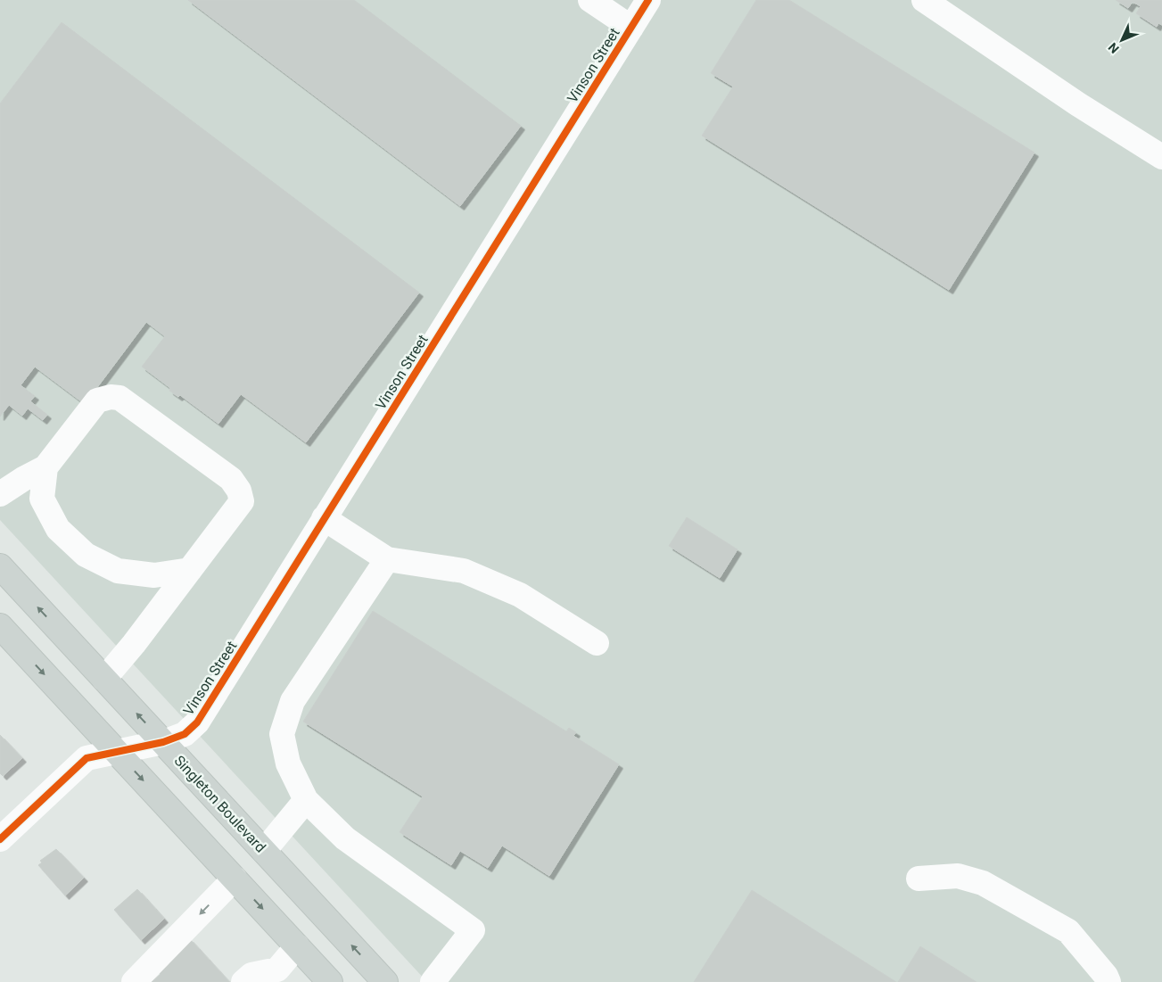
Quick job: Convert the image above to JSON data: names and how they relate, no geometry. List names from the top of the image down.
{
  "streets": {
    "main road": ["Singleton Boulevard"],
    "street": ["Vinson Street"]
  },
  "crossings": [
    ["Vinson Street", "Singleton Boulevard"]
  ],
  "north": "bottom left"
}
